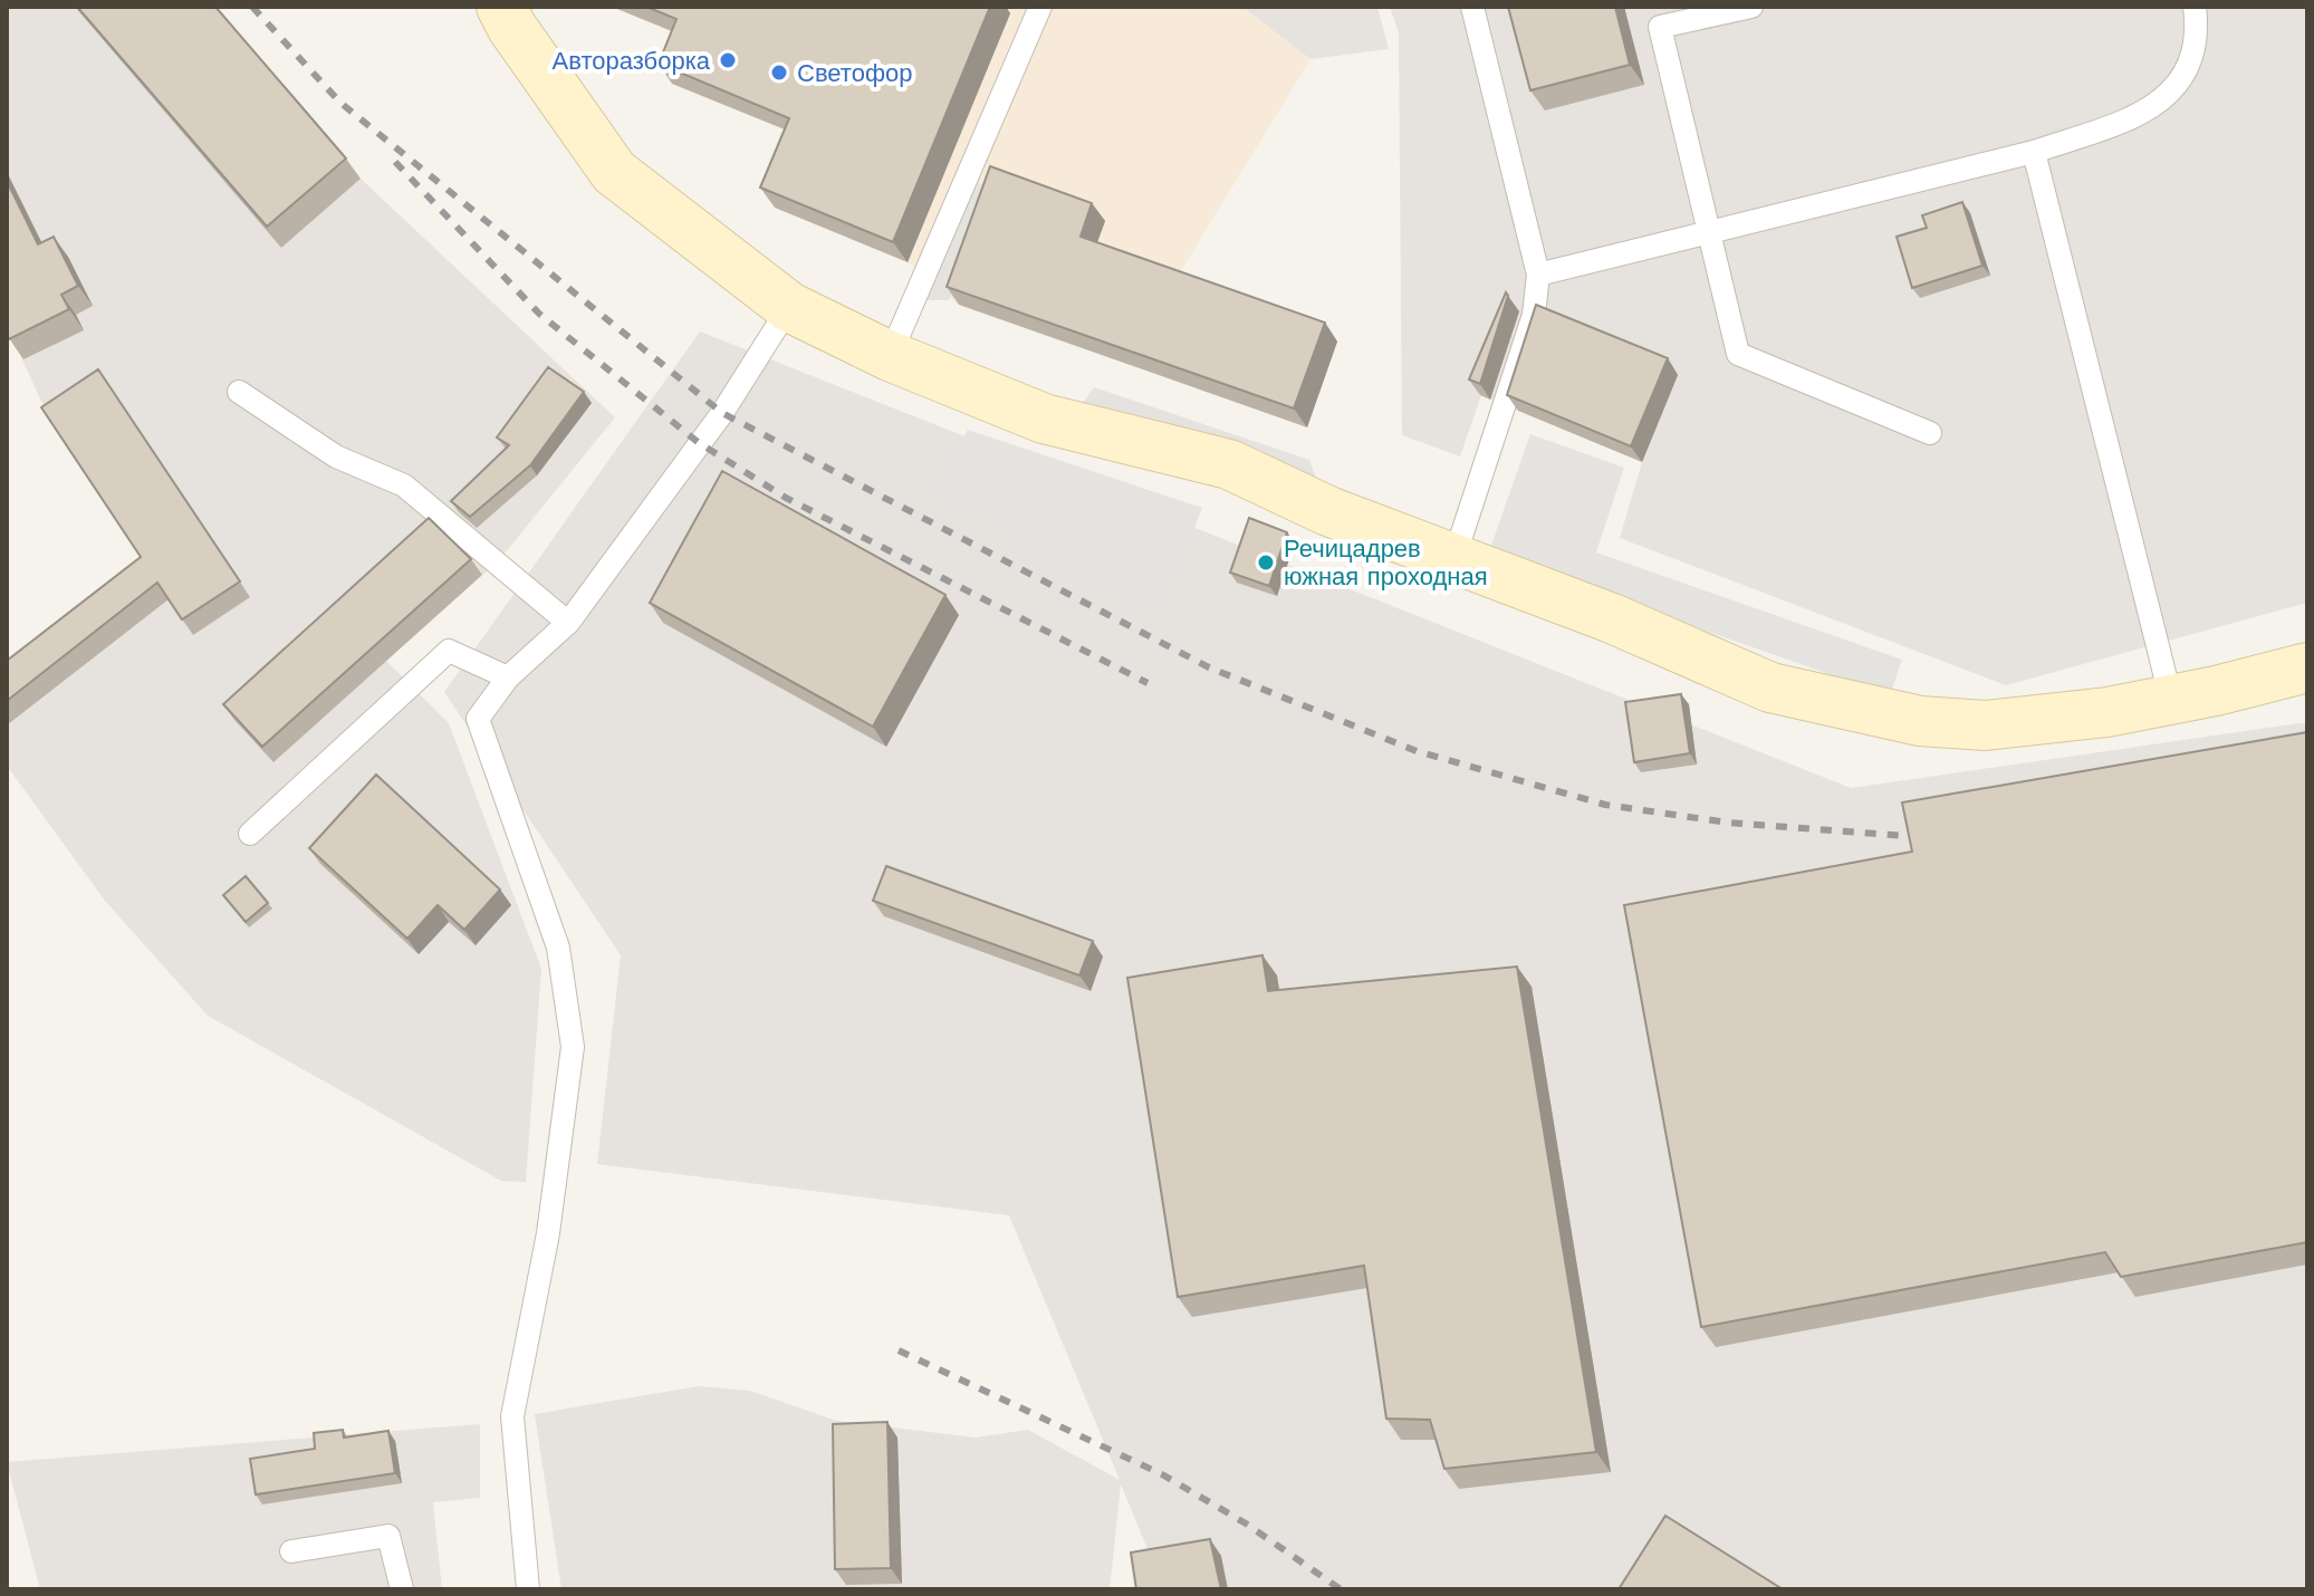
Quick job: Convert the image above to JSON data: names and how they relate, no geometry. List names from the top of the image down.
{
  "places": ["Авторазборка", "Светофор", "Речицадрев южная проходная"]
}
